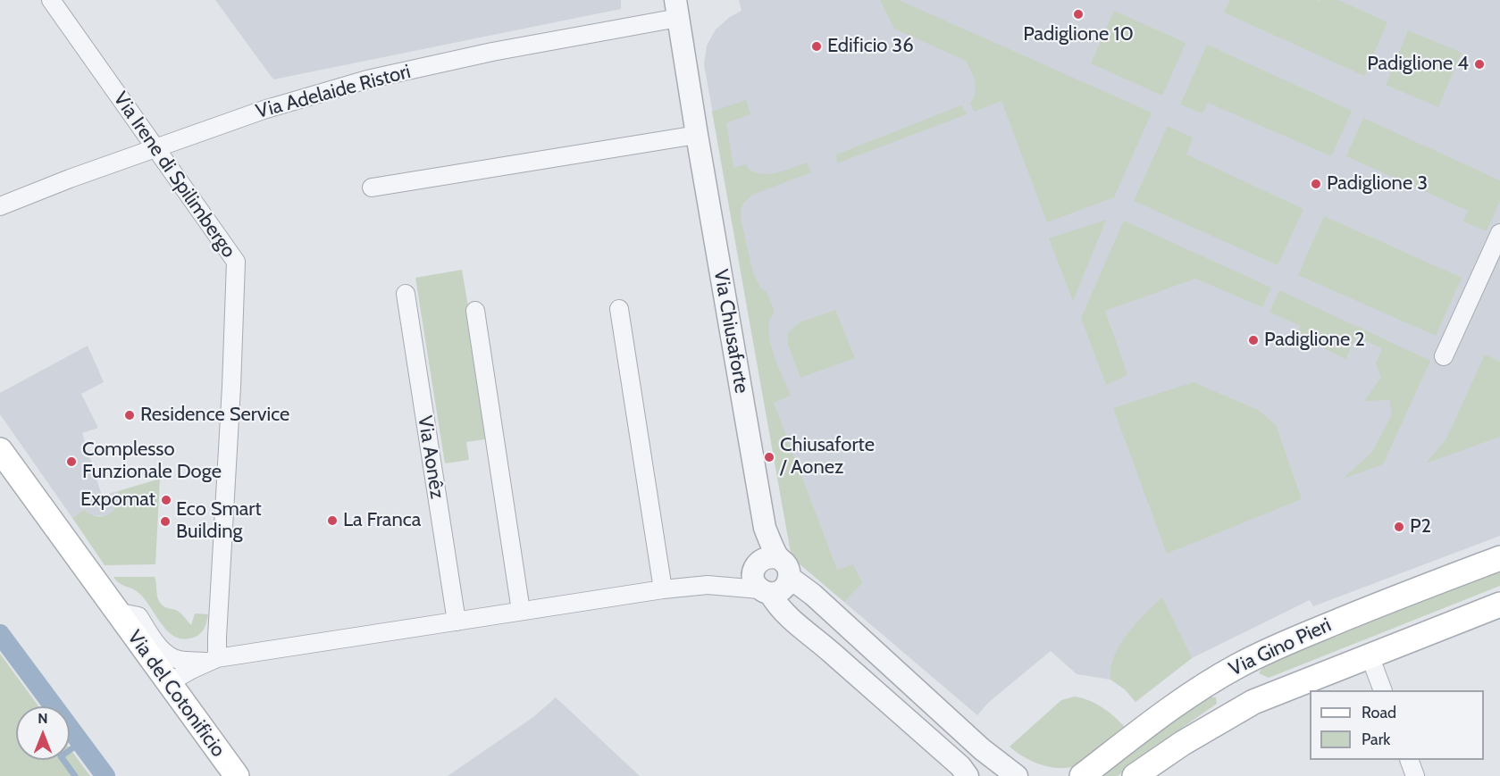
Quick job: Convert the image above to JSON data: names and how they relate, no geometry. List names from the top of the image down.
{
  "streets": {
    "main road": ["Via Gino Pieri", "Via del Cotonificio"],
    "street": [
      "Via Adelaide Ristori",
      "Via Irene di Spilimbergo",
      "Via Chiusaforte",
      "Via Aonêz"
    ]
  },
  "crossings": [
    ["Via Adelaide Ristori", "Via Irene di Spilimbergo"],
    ["Via Adelaide Ristori", "Via Chiusaforte"],
    ["Via Irene di Spilimbergo", "Via del Cotonificio"]
  ],
  "places": [
    "Padiglione 10",
    "Edificio 36",
    "Padiglione 4",
    "Padiglione 3",
    "Padiglione 2",
    "Residence Service",
    "Chiusaforte / Aonez",
    "Complesso Funzionale Doge",
    "Expomat",
    "La Franca",
    "Eco Smart Building",
    "P2"
  ],
  "legend": ["Road", "Park"],
  "north": "top"
}
